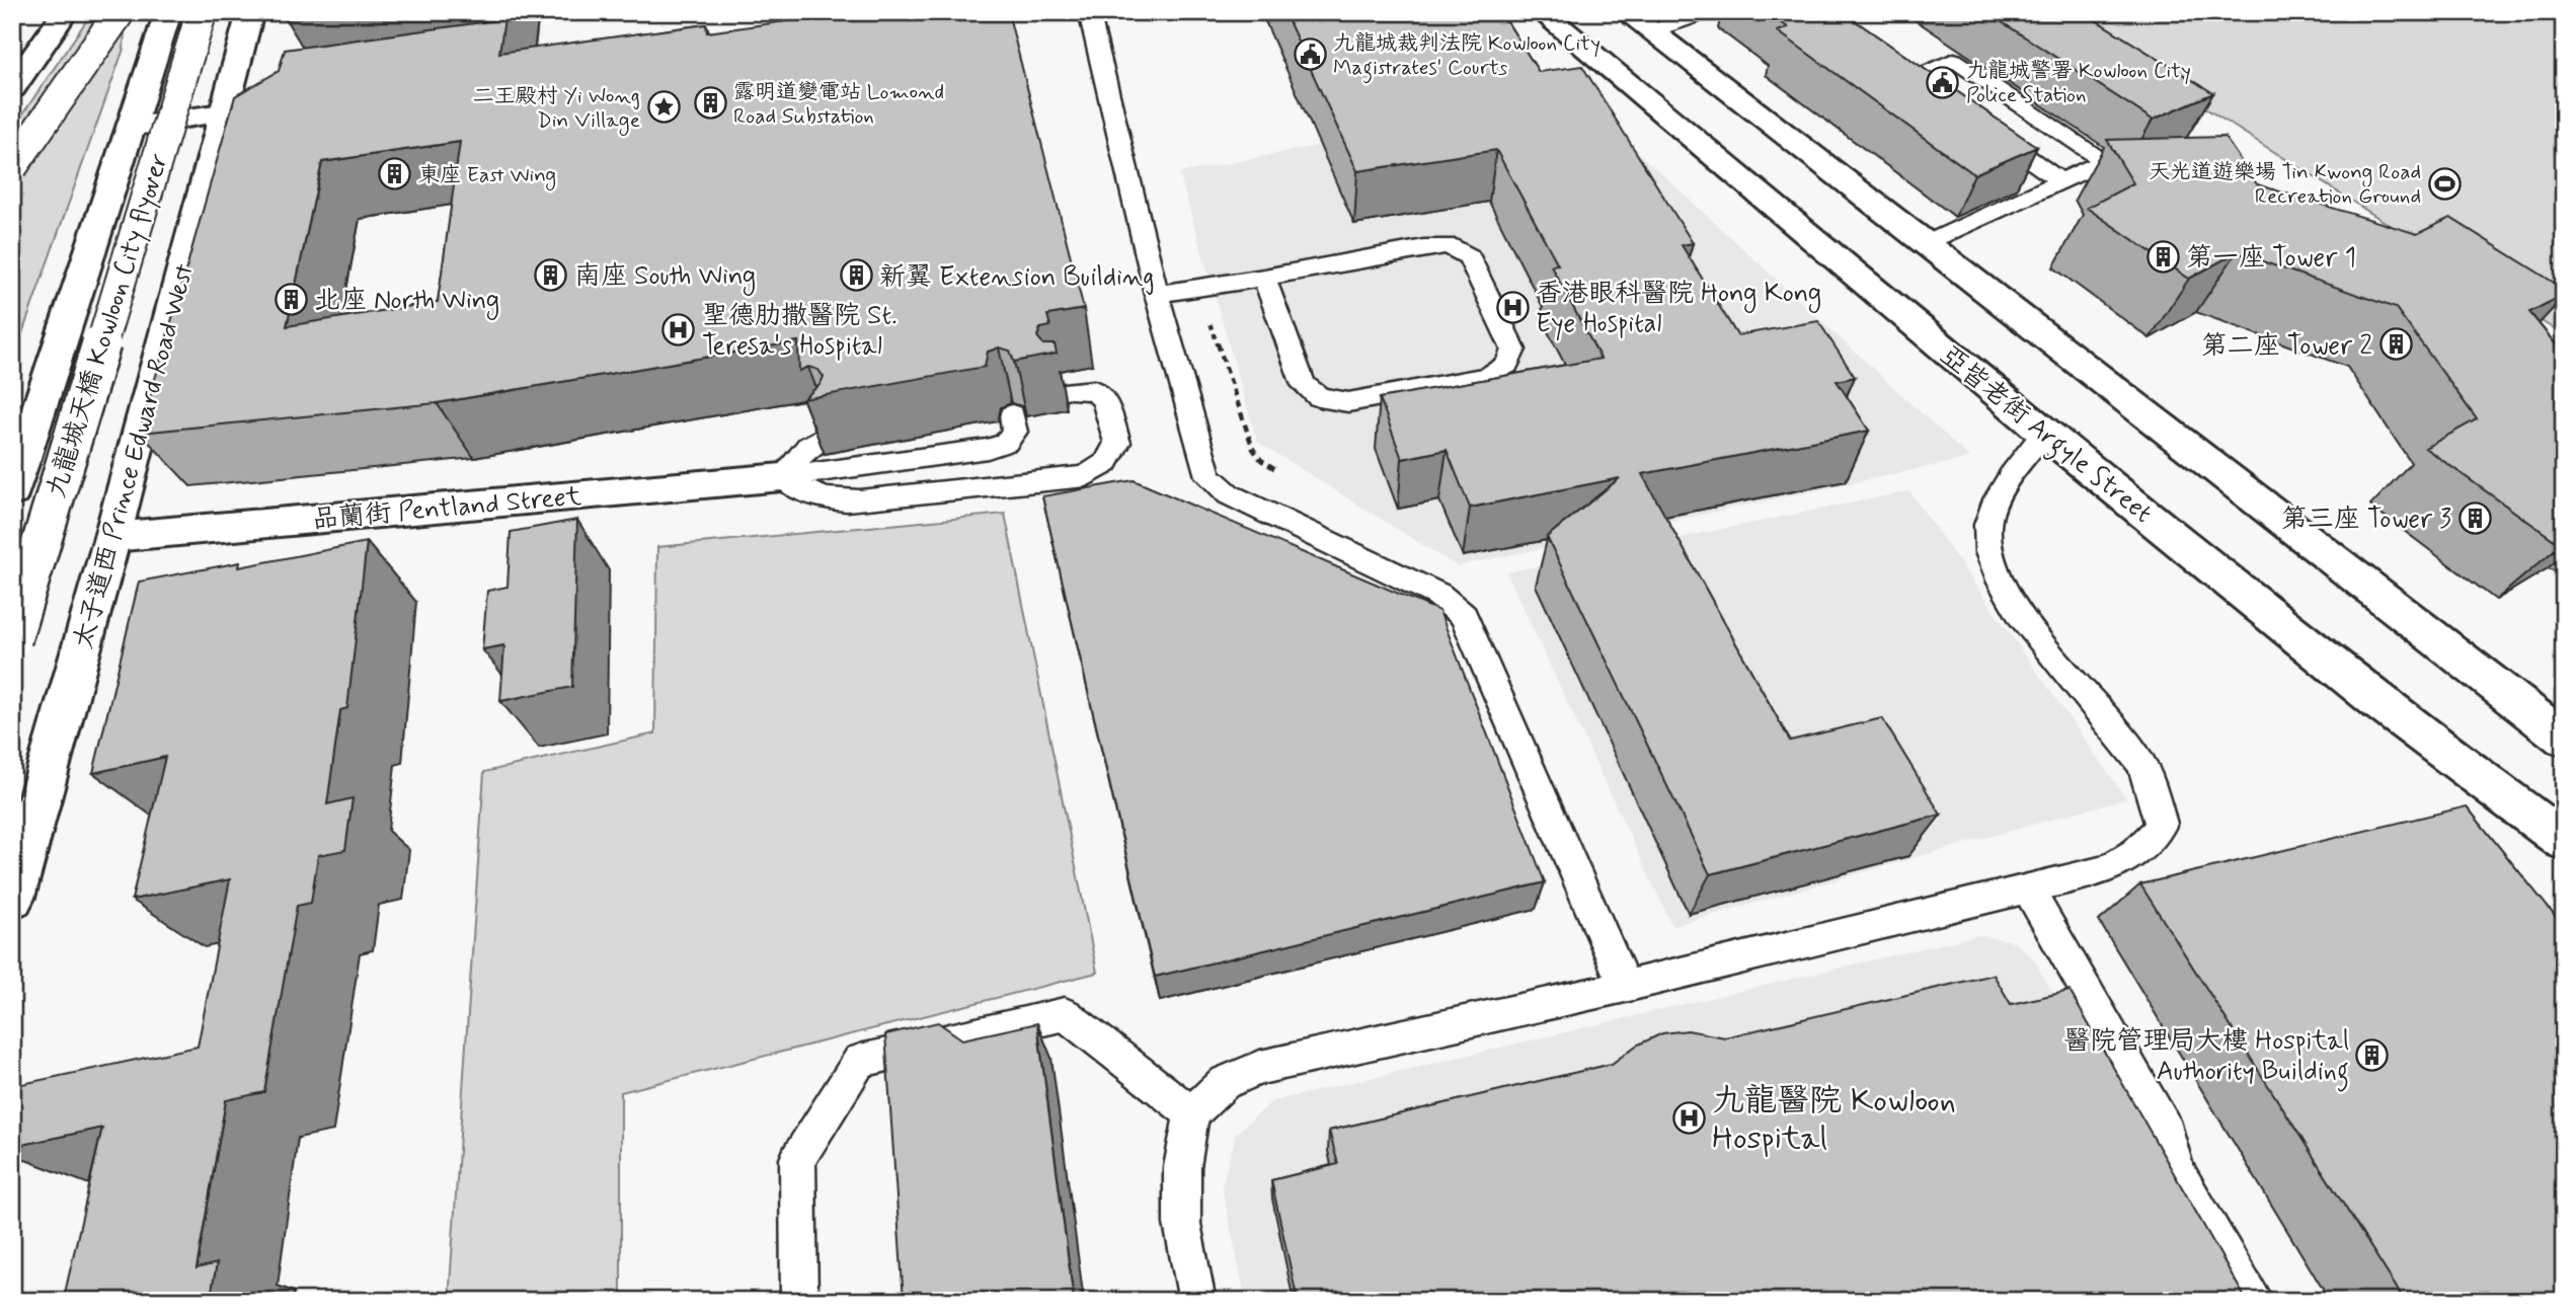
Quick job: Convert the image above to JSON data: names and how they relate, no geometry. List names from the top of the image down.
{
  "streets": {
    "main road": [
      "九龍城天橋 Kowloon City flyover",
      "亞皆老街 Argyle Street",
      "太子道西 Prince Edward Road West",
      "品蘭街 Pentland Street"
    ]
  },
  "crossings": [
    ["太子道西 Prince Edward Road West", "品蘭街 Pentland Street"]
  ],
  "places": {
    "public building": ["九龍城裁判法院 Kowloon City Magistrates' Courts", "九龍城警署 Kowloon City Police Station"],
    "building": [
      "露明道變電站 Lomond Road Substation",
      "東座 East Wing",
      "第一座 Tower 1",
      "南座 South Wing",
      "新翼 Extension Building",
      "北座 North Wing",
      "第二座 Tower 2",
      "第三座 Tower 3",
      "醫院管理局大樓 Hospital Authority Building"
    ],
    "place": ["二王殿村 Yi Wong Din Village"],
    "sports": ["天光道遊樂場 Tin Kwong Road Recreation Ground"],
    "hospital": ["香港眼科醫院 Hong Kong Eye Hospital", "聖德肋撒醫院 St. Teresa's Hospital", "九龍醫院 Kowloon Hospital"]
  }
}
